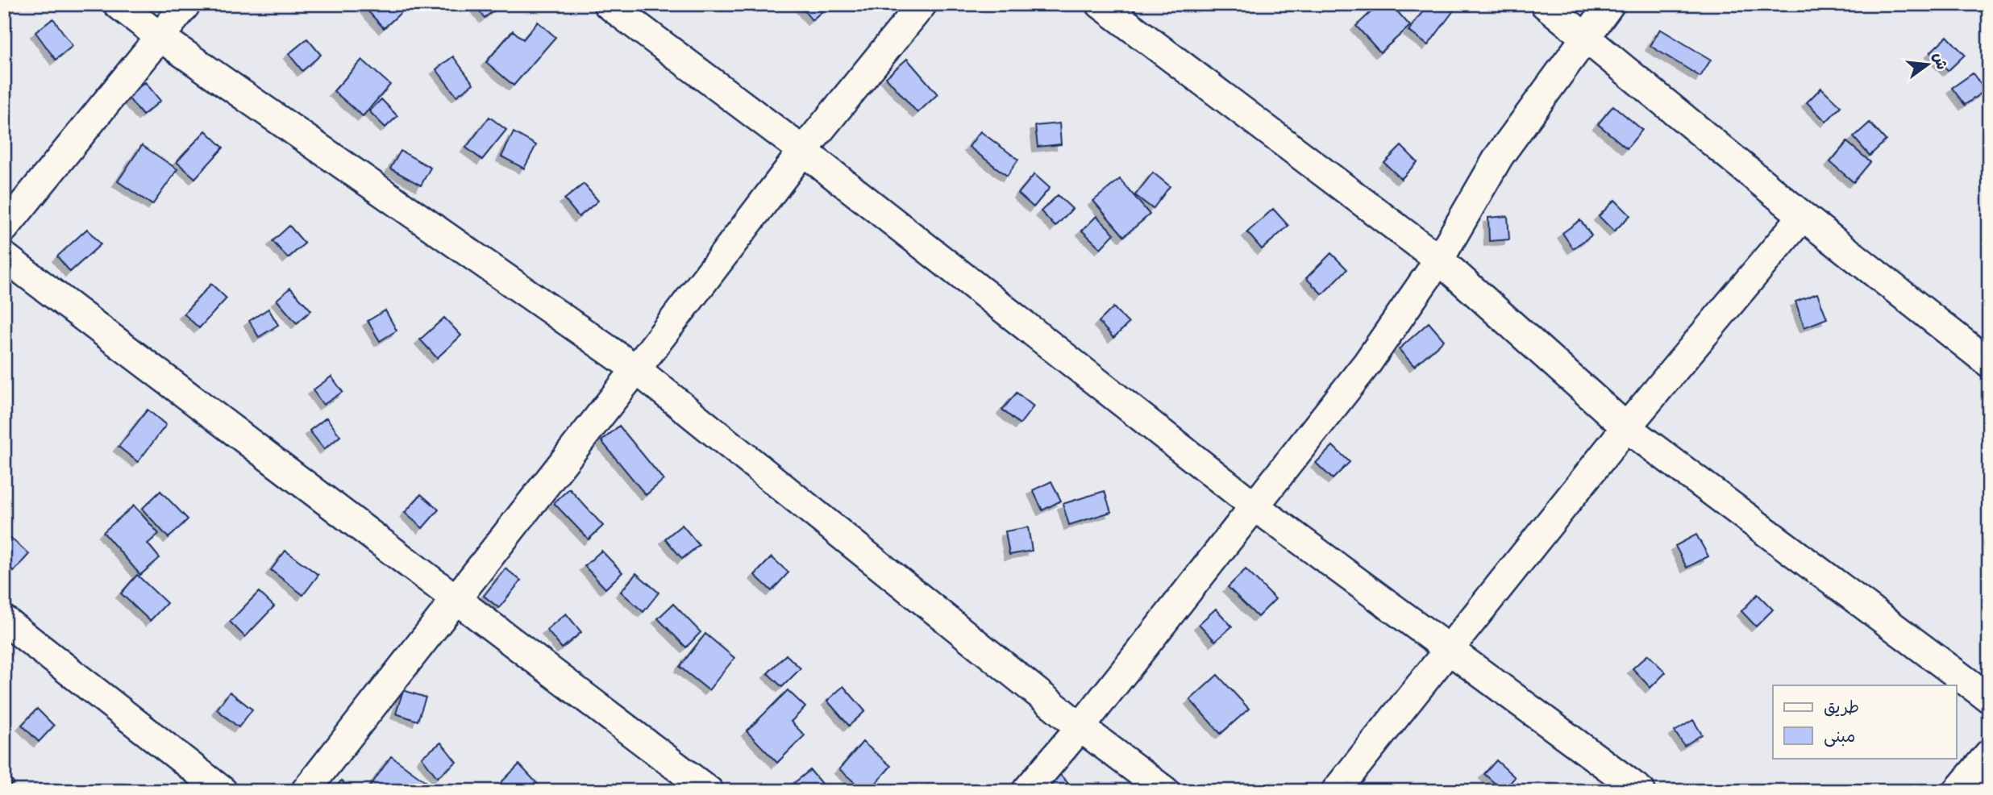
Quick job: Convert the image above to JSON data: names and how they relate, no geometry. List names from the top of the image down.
{
  "legend": ["طريق", "مبنى"],
  "north": "right"
}
